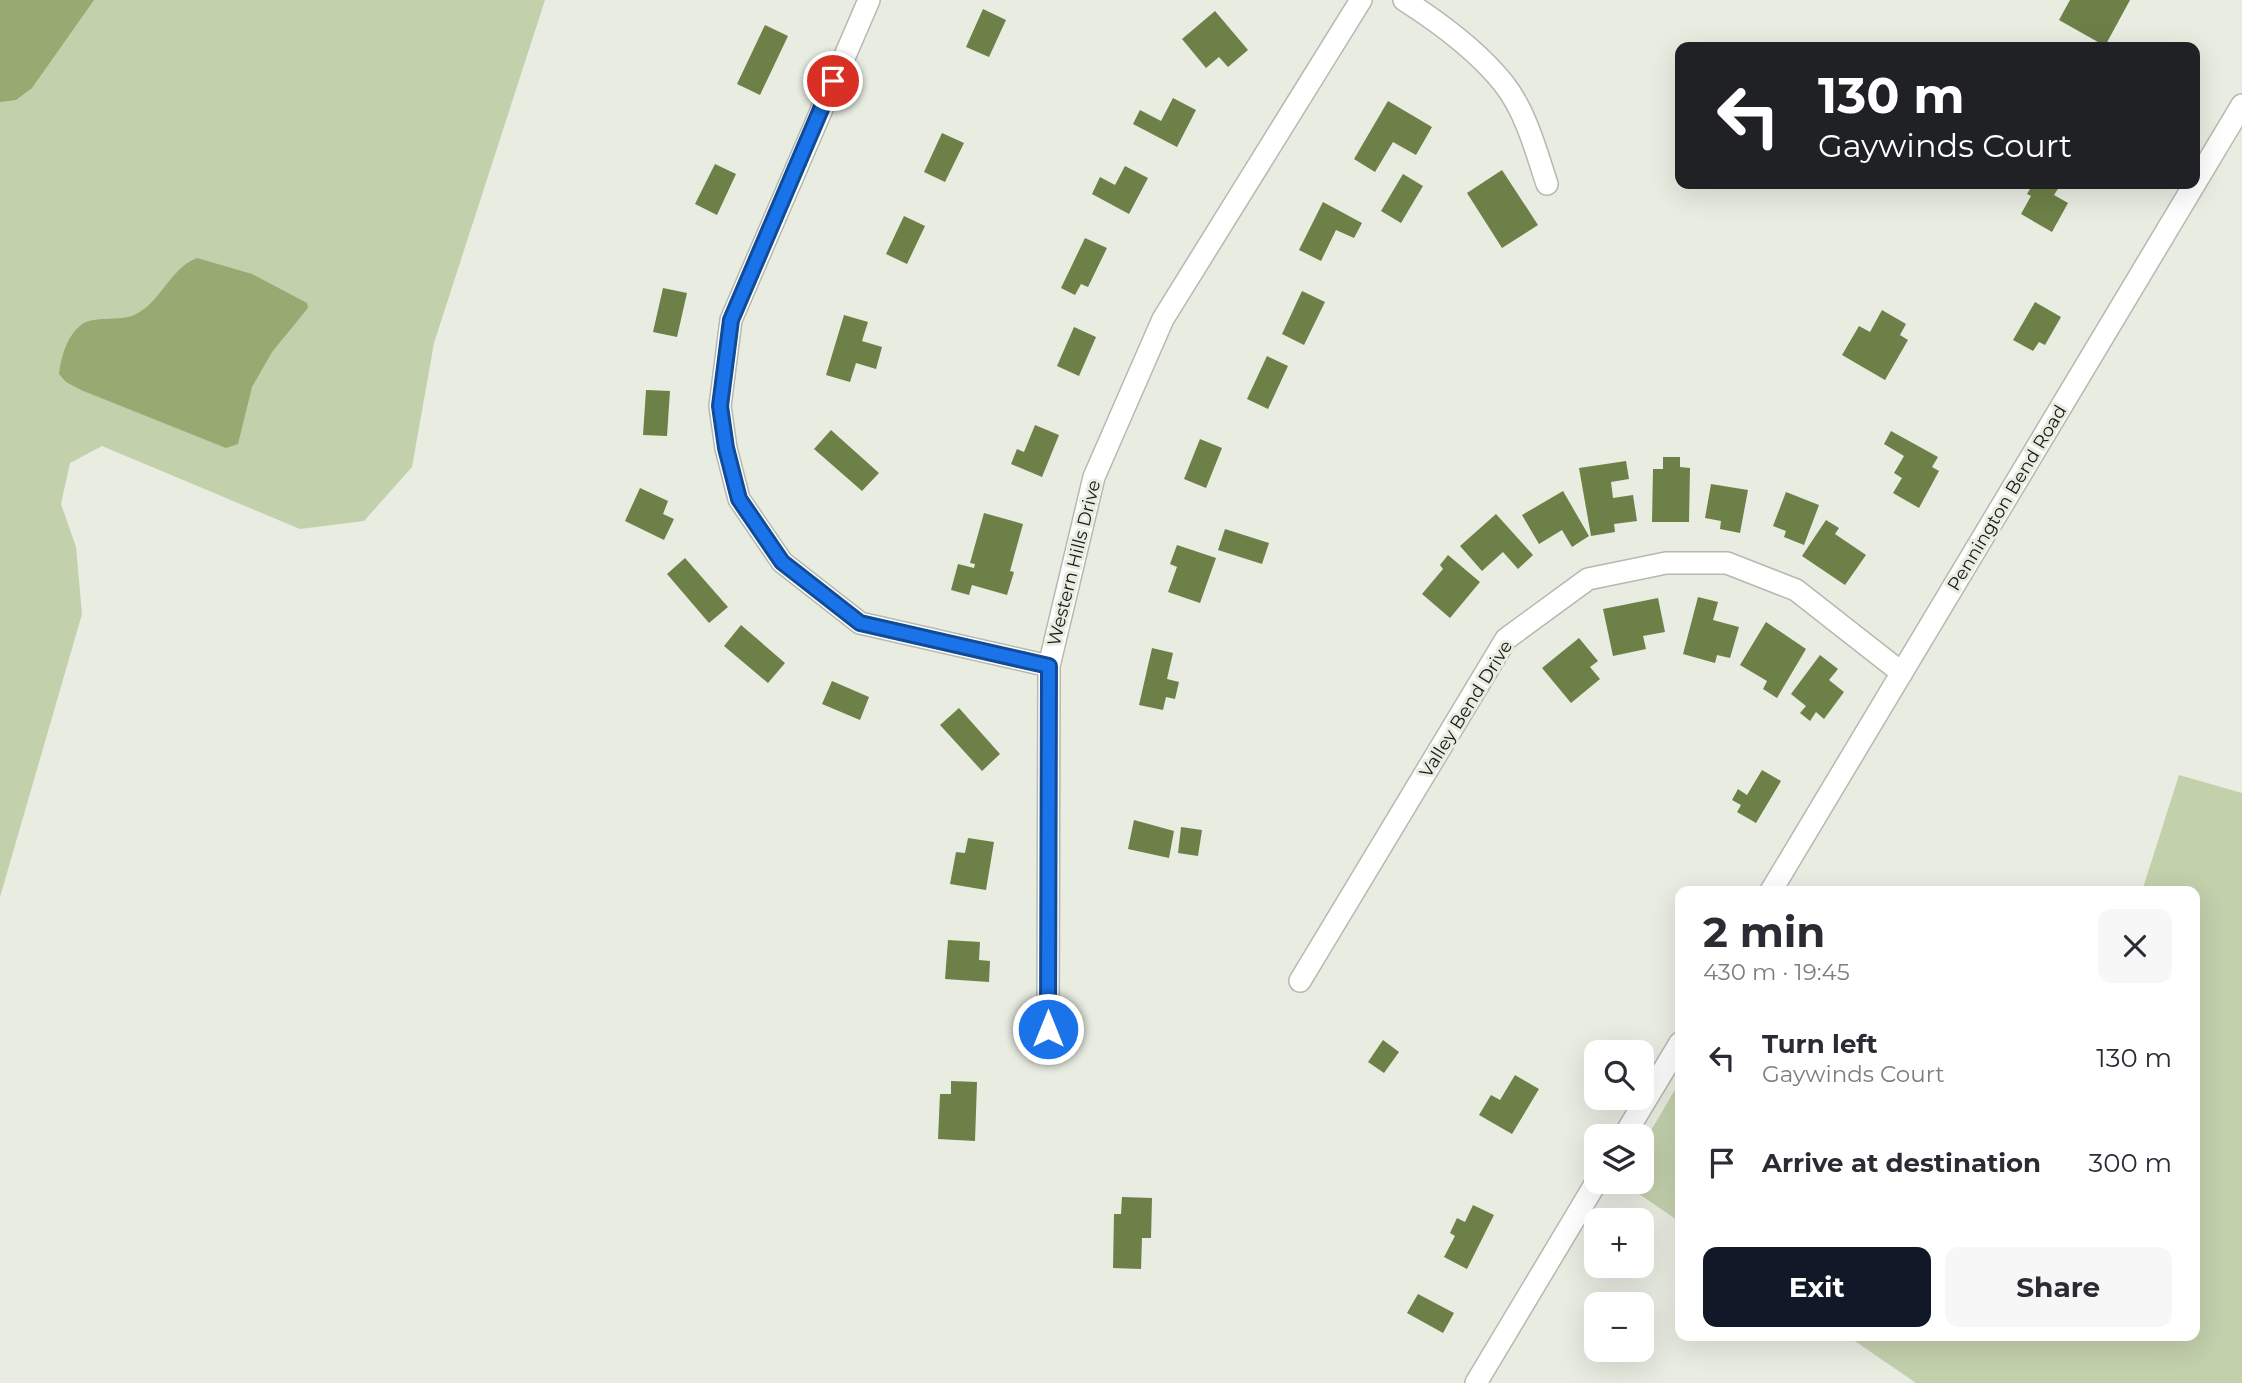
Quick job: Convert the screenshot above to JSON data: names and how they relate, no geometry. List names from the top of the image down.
{
  "streets": {
    "street": ["Pennington Bend Road", "Western Hills Drive", "Valley Bend Drive"]
  },
  "crossings": [
    ["Pennington Bend Road", "Valley Bend Drive"]
  ],
  "page": {
    "turn": ["130 m", "Gaywinds Court"],
    "heading": ["2 min", "430 m · 19:45"],
    "list": [
      {
        "name": "Turn left",
        "note": "Gaywinds Court",
        "value": "130 m"
      },
      {
        "name": "Arrive at destination",
        "value": "300 m"
      }
    ],
    "map_buttons": ["+", "−"],
    "buttons": ["Exit", "Share"]
  }
}
